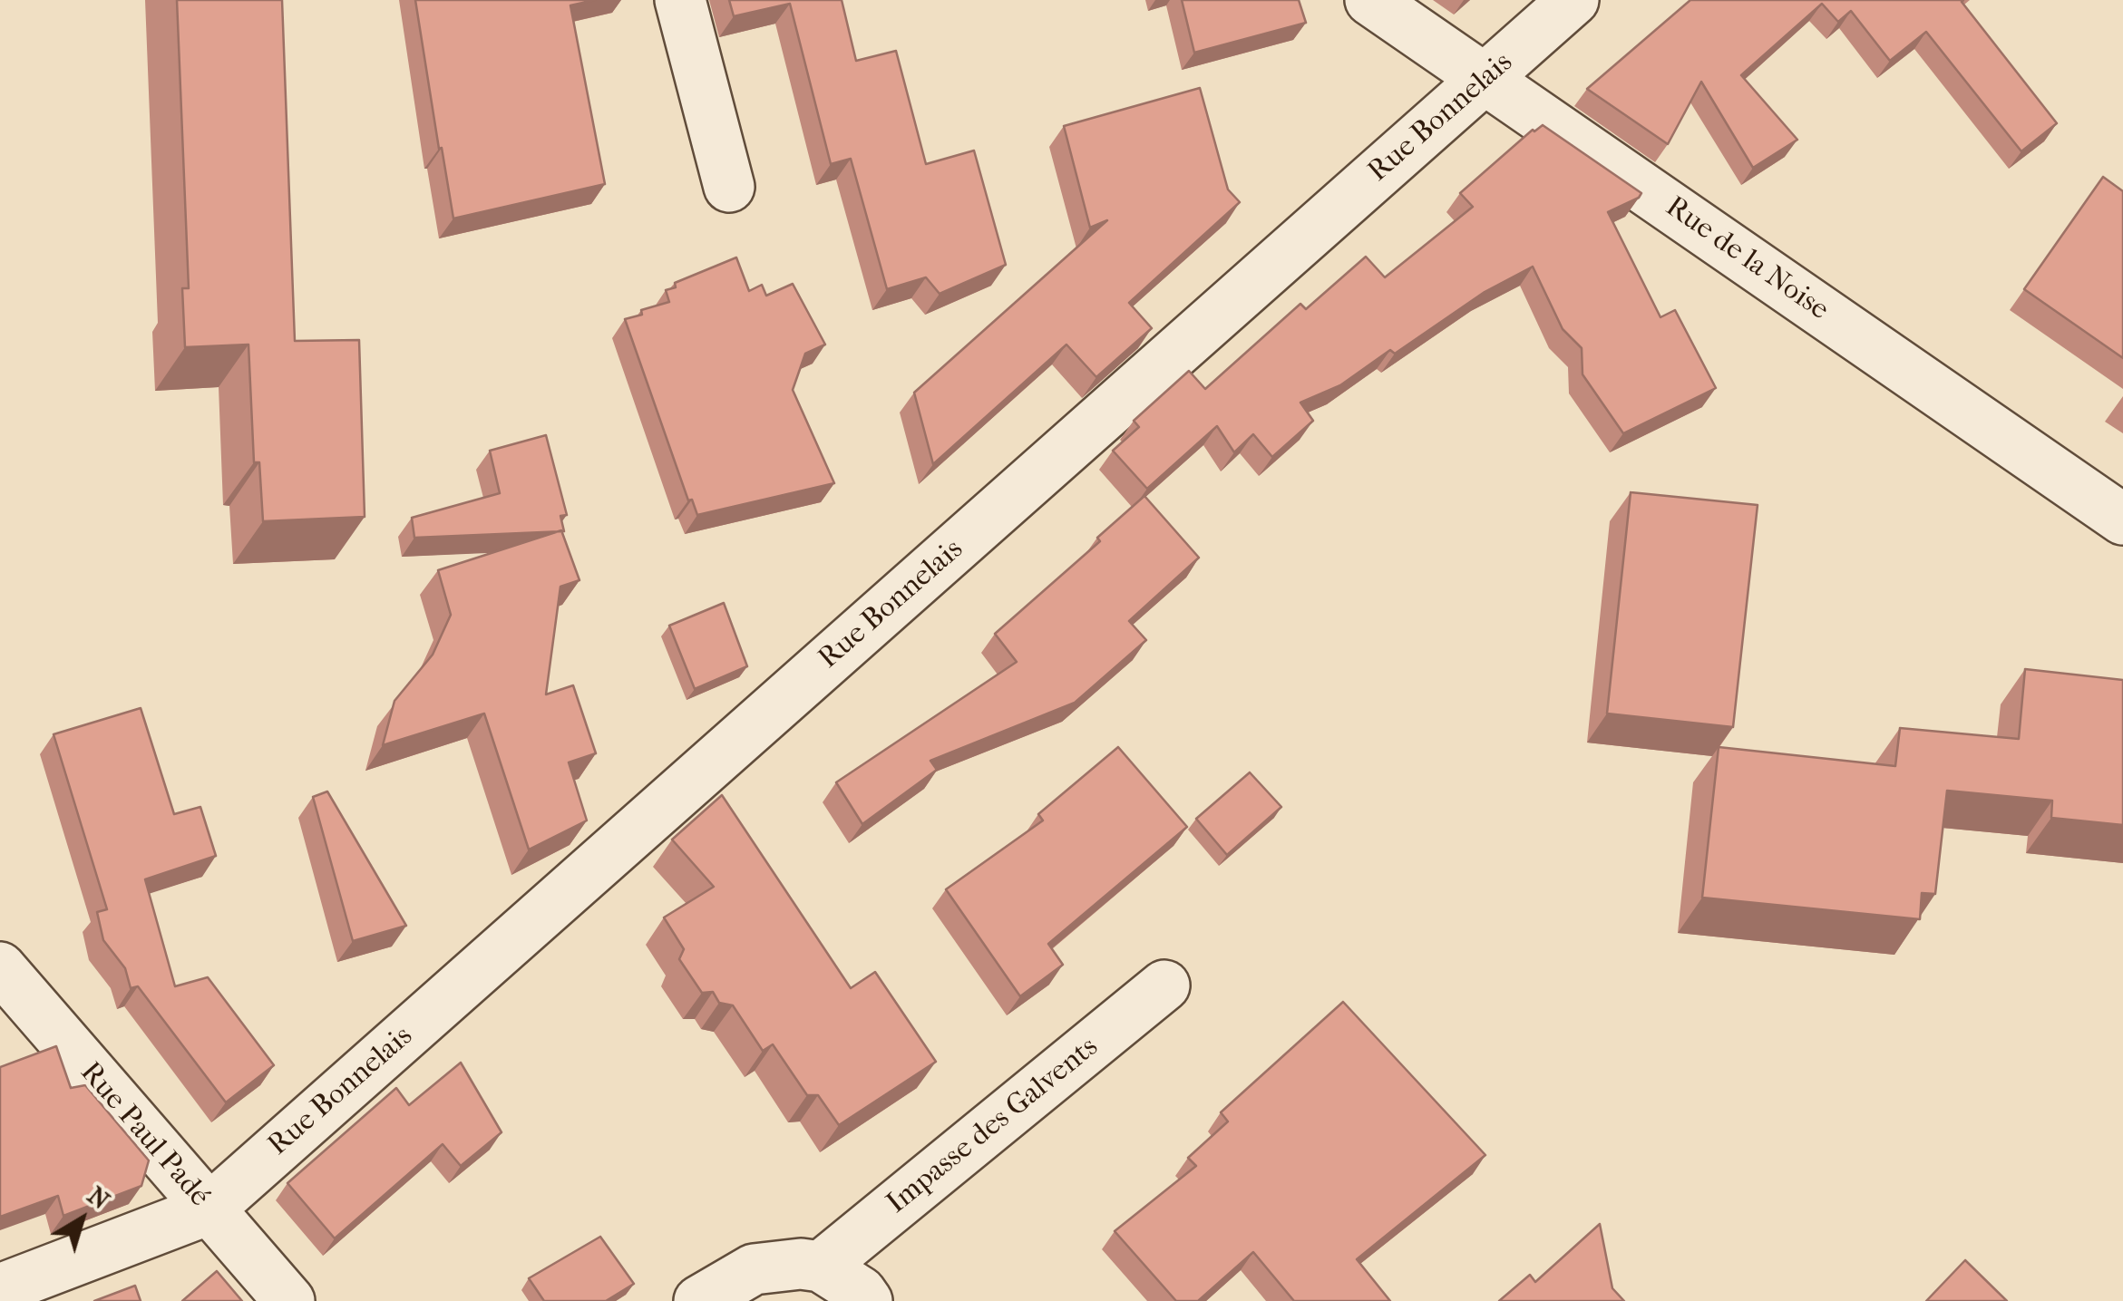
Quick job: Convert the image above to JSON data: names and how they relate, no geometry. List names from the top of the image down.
{
  "streets": {
    "street": [
      "Rue Bonnelais",
      "Rue de la Noise",
      "Impasse des Galvents",
      "Rue Paul Padé"
    ]
  },
  "crossings": [
    ["Rue Bonnelais", "Rue de la Noise"],
    ["Rue Bonnelais", "Rue Paul Padé"]
  ],
  "north": "top right"
}
